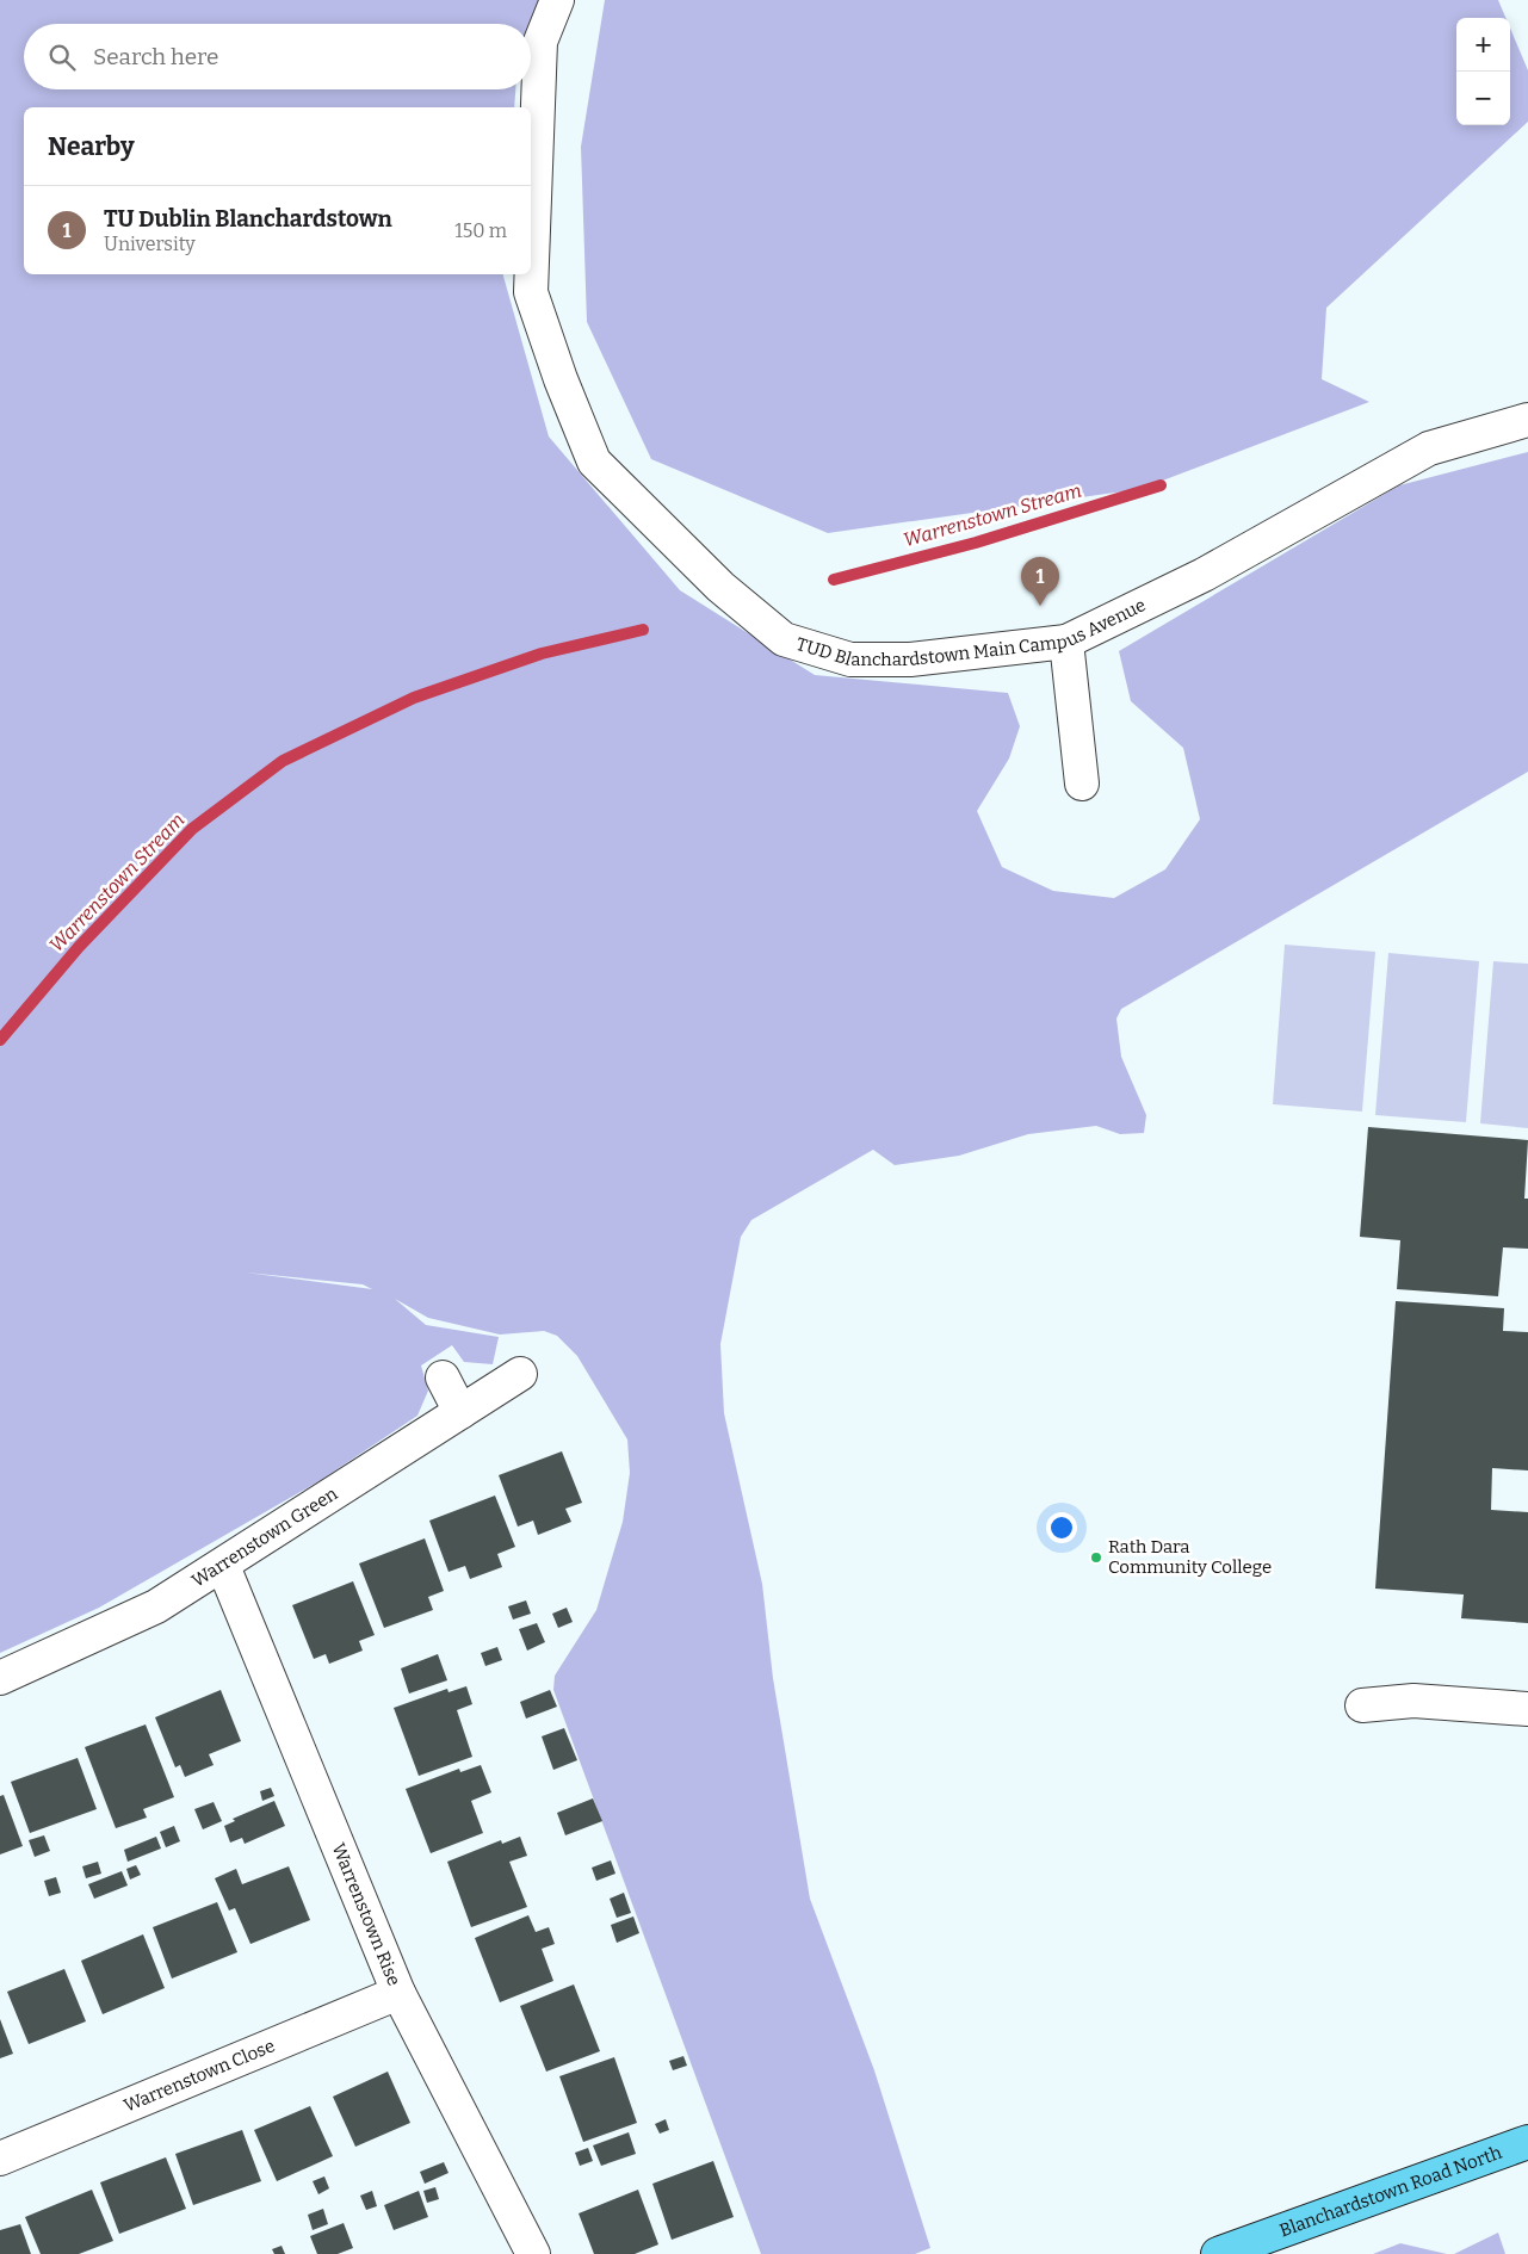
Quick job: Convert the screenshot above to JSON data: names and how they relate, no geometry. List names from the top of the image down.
{
  "streets": {
    "main road": ["Blanchardstown Road North"],
    "street": [
      "TUD Blanchardstown Main Campus Avenue",
      "Warrenstown Green",
      "Warrenstown Rise",
      "Warrenstown Close"
    ]
  },
  "crossings": [
    ["Warrenstown Green", "Warrenstown Rise"],
    ["Warrenstown Rise", "Warrenstown Close"]
  ],
  "water": ["Warrenstown Stream"],
  "places": ["Rath Dara Community College"],
  "page": {
    "map_buttons": ["+", "−"],
    "search": "Search here",
    "heading": "Nearby",
    "list": [
      {
        "mark": "1",
        "name": "TU Dublin Blanchardstown",
        "note": "University",
        "value": "150 m"
      }
    ],
    "pins": "1"
  }
}
